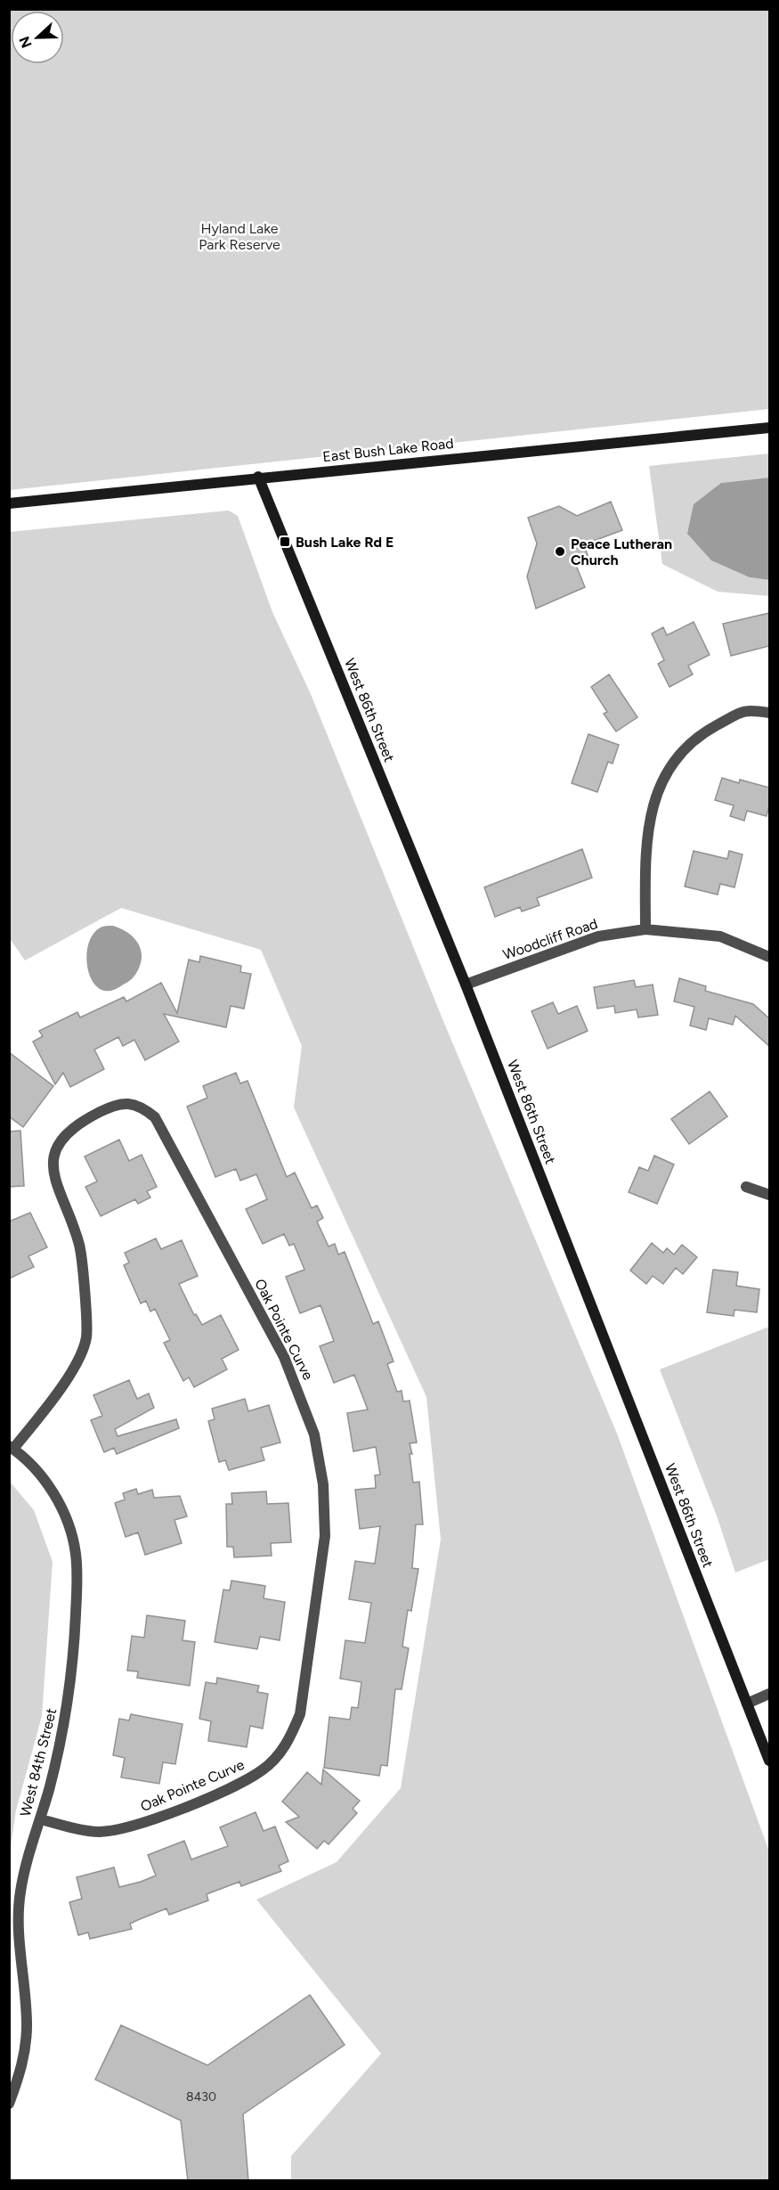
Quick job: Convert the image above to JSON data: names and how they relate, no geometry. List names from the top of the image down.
{
  "streets": {
    "street": [
      "East Bush Lake Road",
      "West 86th Street",
      "Woodcliff Road",
      "Oak Pointe Curve",
      "West 84th Street"
    ]
  },
  "crossings": [
    ["East Bush Lake Road", "West 86th Street"],
    ["West 86th Street", "Woodcliff Road"],
    ["Oak Pointe Curve", "West 84th Street"]
  ],
  "parks": ["Hyland Lake Park Reserve"],
  "places": {
    "transit": ["Bush Lake Rd E"],
    "other": ["Peace Lutheran Church"]
  },
  "house_numbers": ["8430"],
  "north": "left"
}
